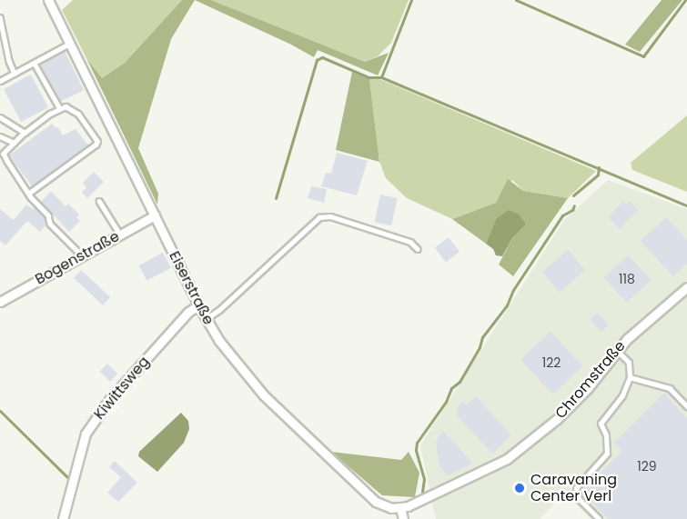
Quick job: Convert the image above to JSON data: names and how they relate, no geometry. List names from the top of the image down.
{
  "streets": {
    "street": [
      "Bogenstraße",
      "Eiserstraße",
      "Chromstraße",
      "Kiwittsweg"
    ]
  },
  "crossings": [
    ["Bogenstraße", "Eiserstraße"],
    ["Eiserstraße", "Chromstraße"],
    ["Eiserstraße", "Kiwittsweg"]
  ],
  "places": ["Caravaning Center Verl"],
  "house_numbers": ["118", "122", "129"]
}
